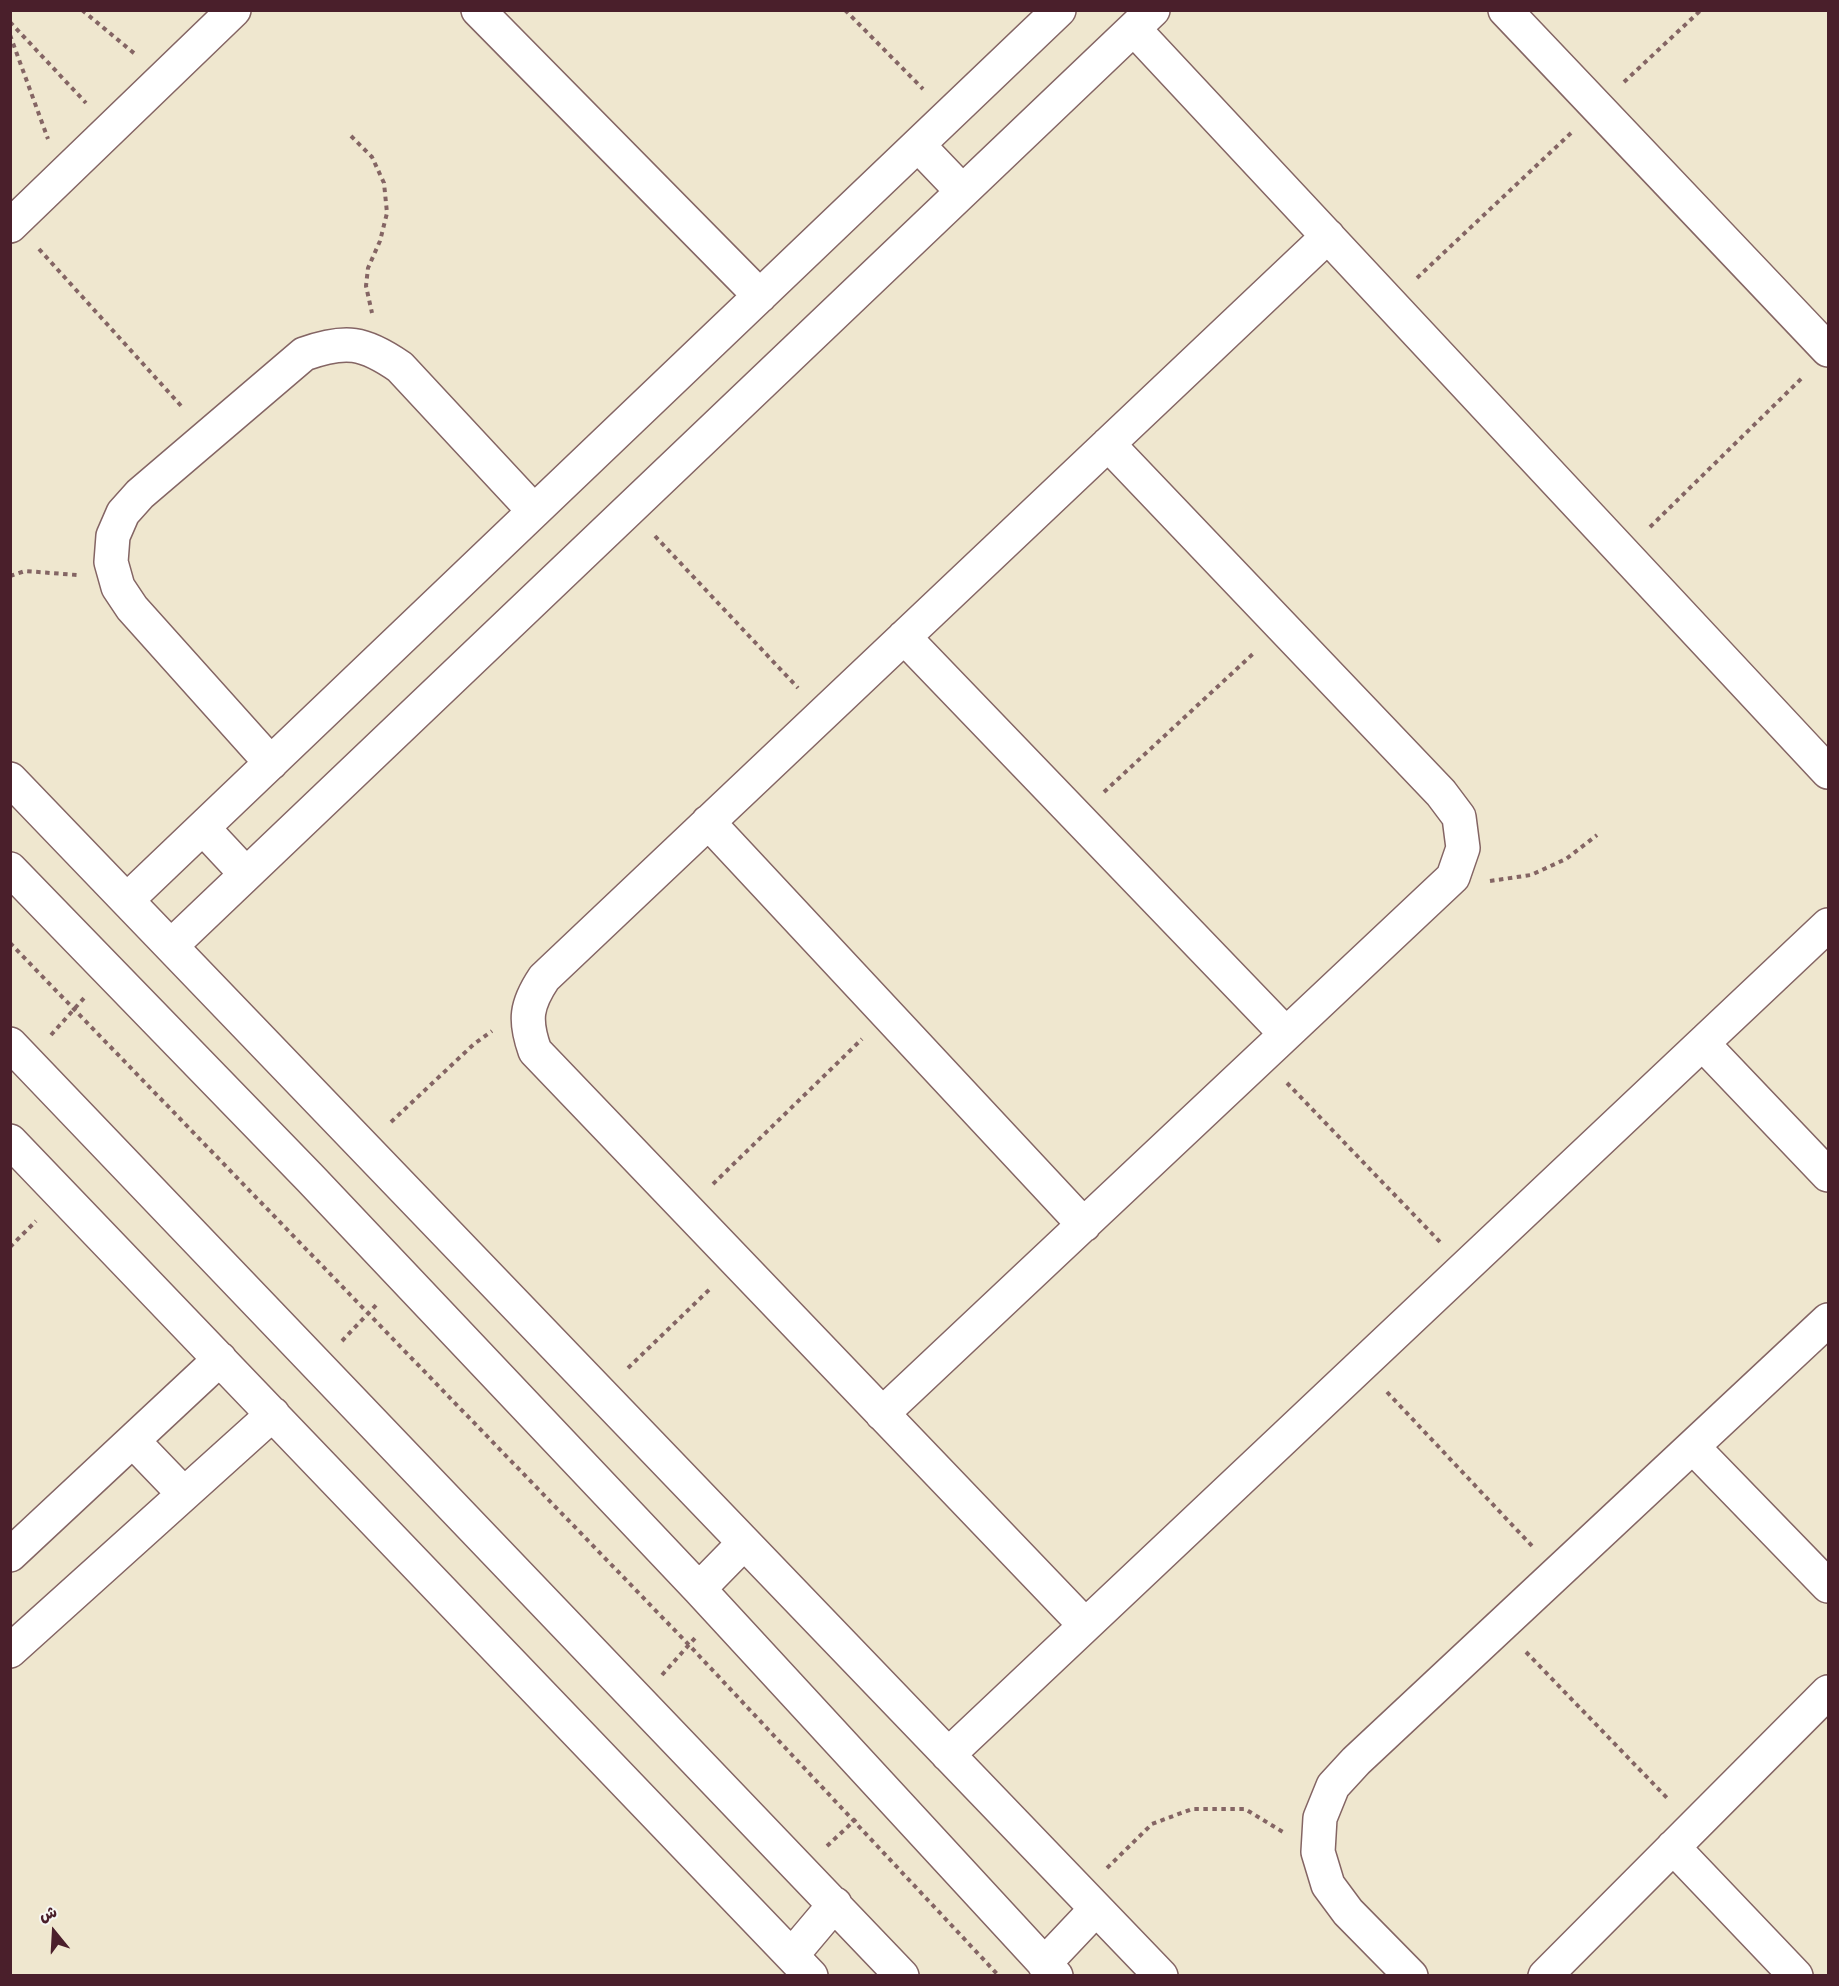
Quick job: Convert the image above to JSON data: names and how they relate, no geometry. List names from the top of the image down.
{
  "north": "top"
}
